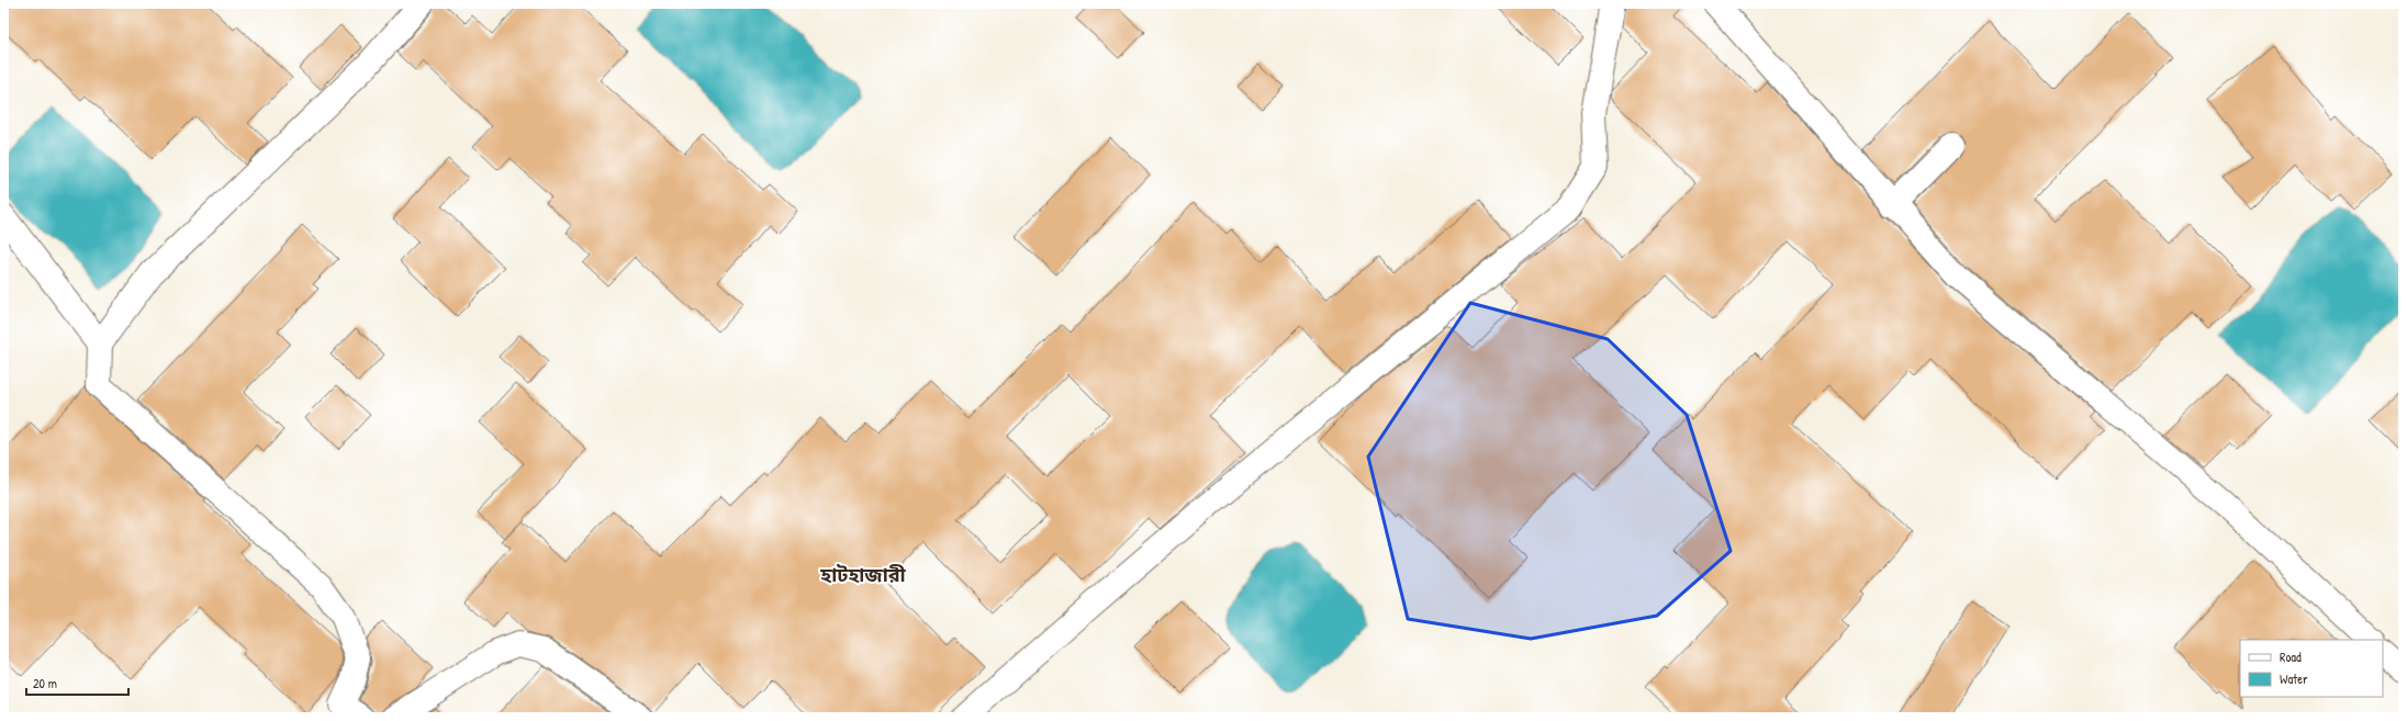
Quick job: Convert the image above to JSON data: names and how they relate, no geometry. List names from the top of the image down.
{
  "districts": ["হাটহাজারী"],
  "legend": ["Road", "Water"],
  "scale_bar": "20 m"
}
